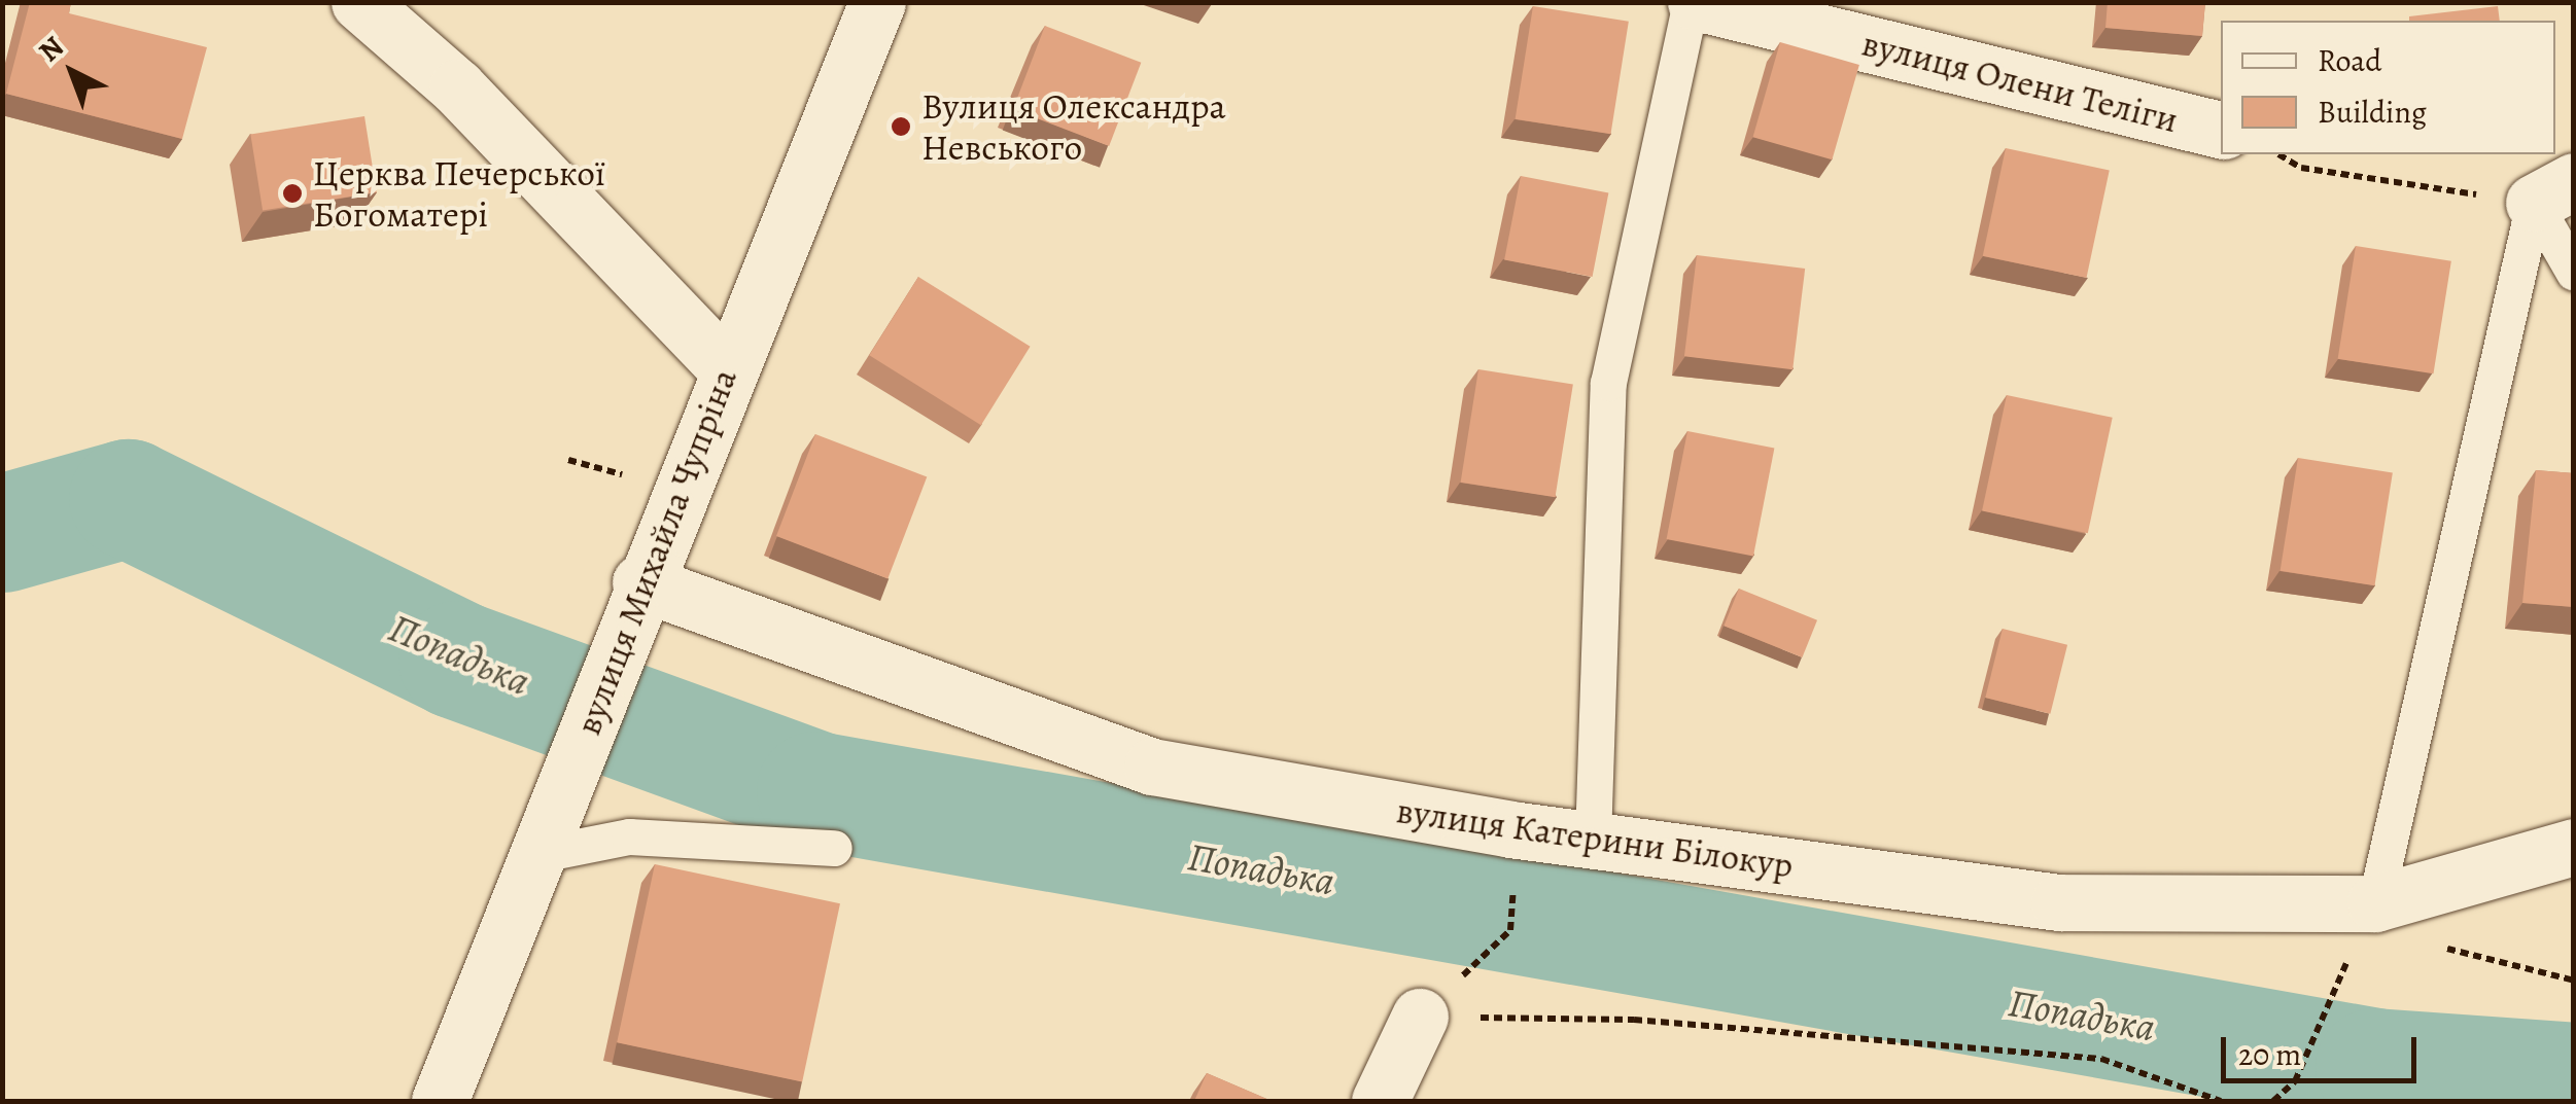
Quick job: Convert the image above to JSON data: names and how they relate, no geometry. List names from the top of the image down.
{
  "streets": {
    "street": ["вулиця Олени Теліги", "вулиця Михайла Чупріна", "вулиця Катерини Білокур"]
  },
  "crossings": [
    ["вулиця Михайла Чупріна", "вулиця Катерини Білокур"]
  ],
  "water": ["Попадька"],
  "places": ["Вулиця Олександра Невського", "Церква Печерської Богоматері"],
  "legend": ["Road", "Building"],
  "scale_bar": "20 m",
  "north": "top left"
}
